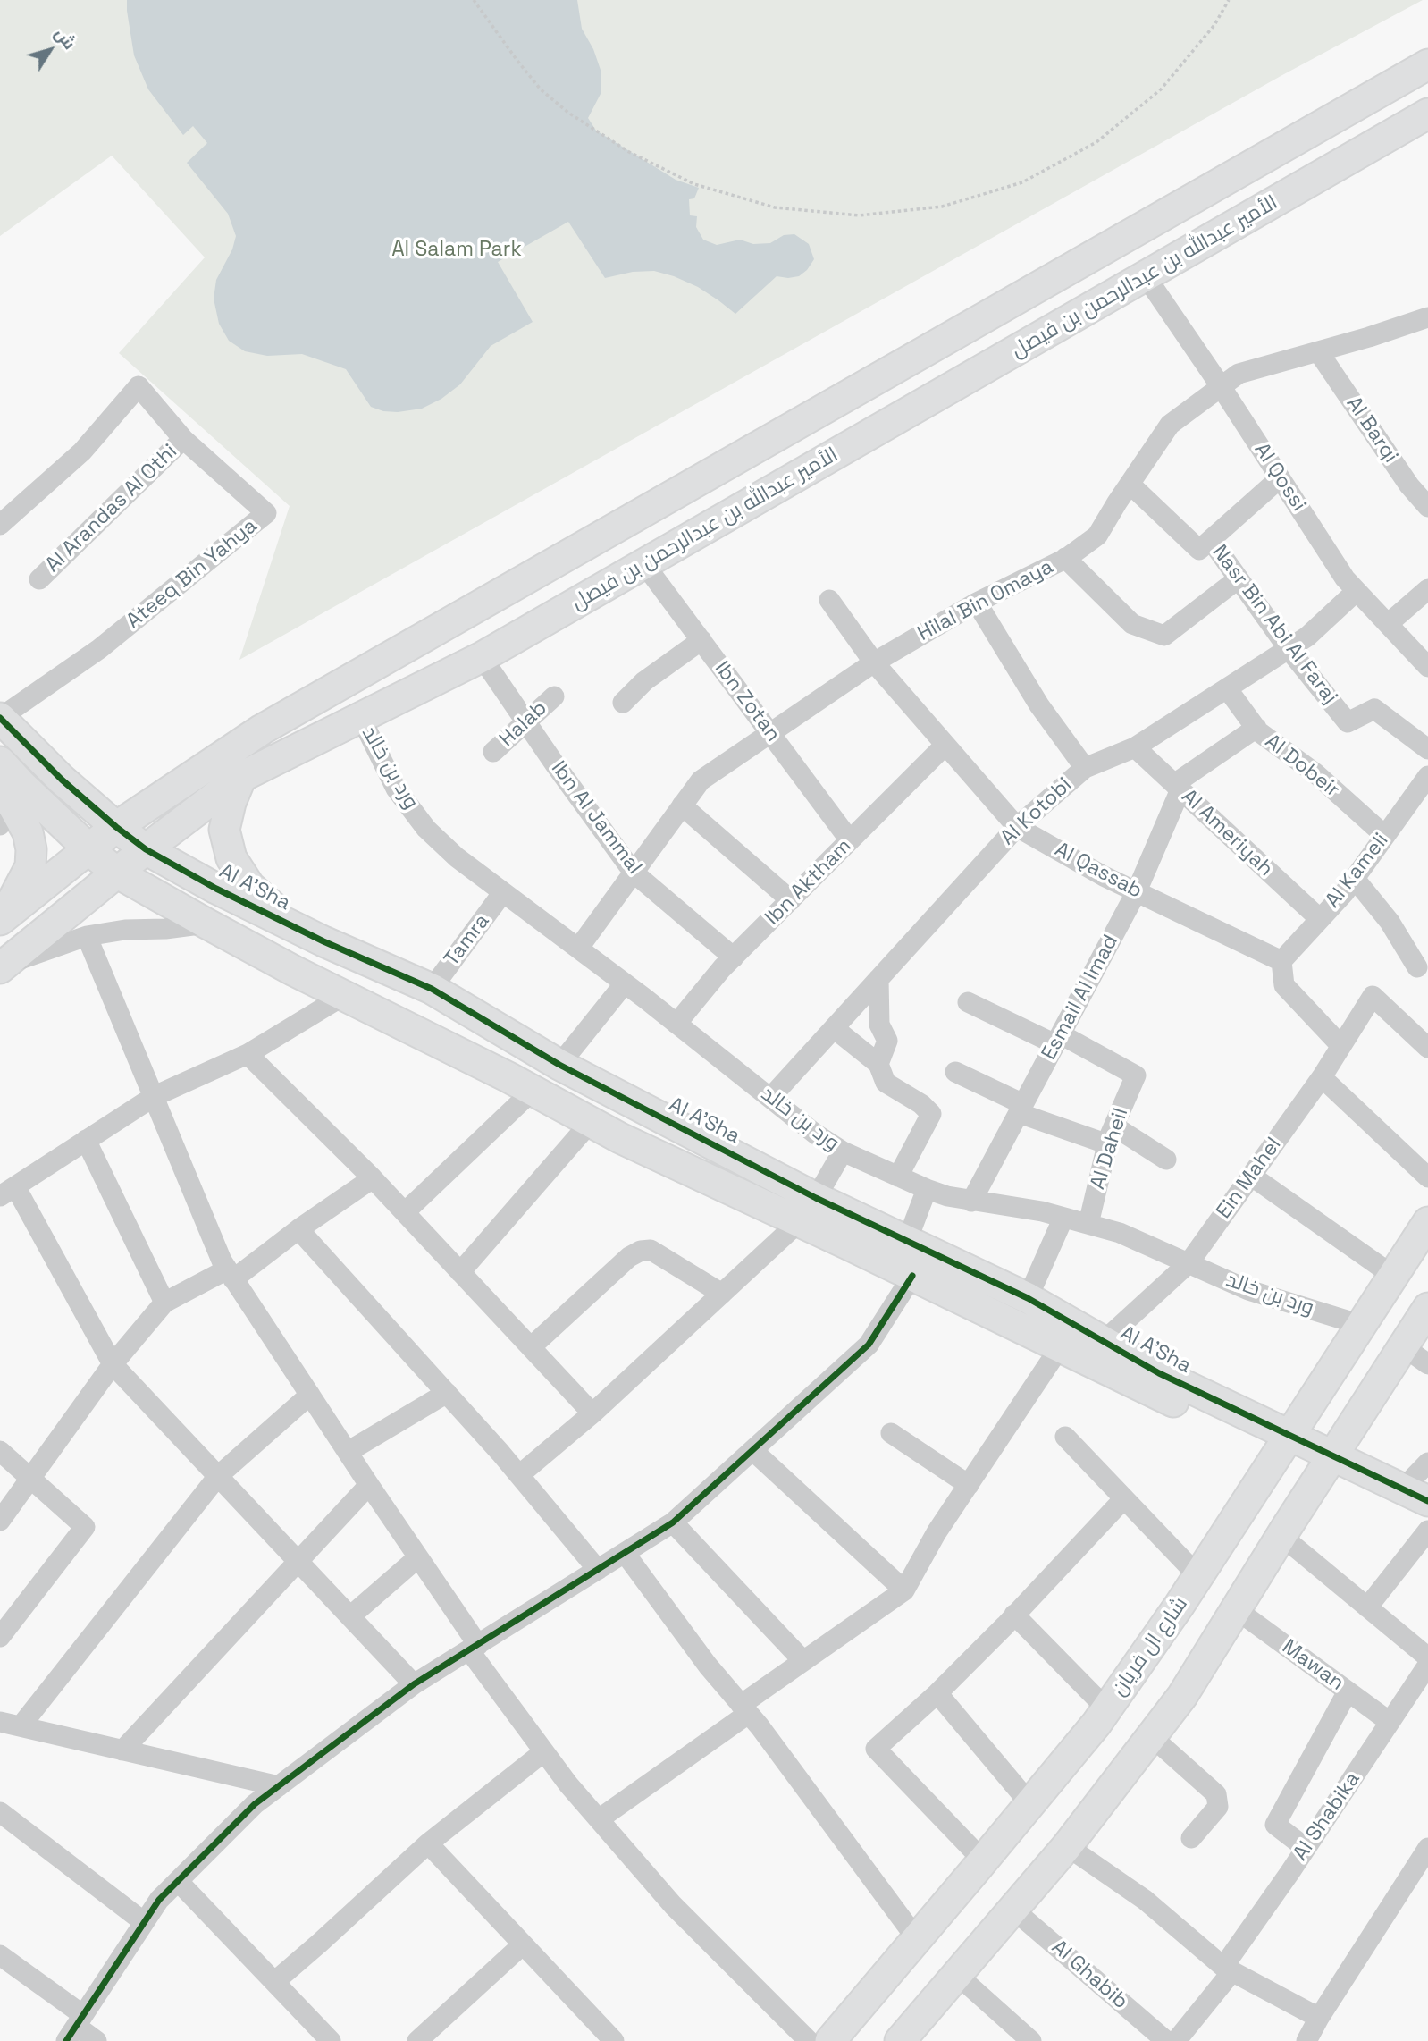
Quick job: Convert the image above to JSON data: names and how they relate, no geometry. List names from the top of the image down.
{
  "streets": {
    "main road": ["الأمير عبدالله بن عبدالرحمن بن فيصل", "Al A'Sha", "شارع ال فريان"],
    "street": [
      "Al Barqi",
      "Al Qossi",
      "Al Arandas Al Othi",
      "Ateeq Bin Yahya",
      "Hilal Bin Omaya",
      "Nasr Bin Abi Al Faraj",
      "Ibn Zotan",
      "Halab",
      "Al Dobeir",
      "ورد بن خالد",
      "Al Kotobi",
      "Ibn Al Jammal",
      "Al Ameriyah",
      "Al Qassab",
      "Al Kameli",
      "Ibn Aktham",
      "Tamra",
      "Esmail Al Imad",
      "Al Daheil",
      "Ein Mahel",
      "Mawan",
      "Al Shabika",
      "Al Ghabib"
    ]
  },
  "crossings": [
    ["الأمير عبدالله بن عبدالرحمن بن فيصل", "Al Qossi"],
    ["الأمير عبدالله بن عبدالرحمن بن فيصل", "Ibn Zotan"],
    ["الأمير عبدالله بن عبدالرحمن بن فيصل", "ورد بن خالد"],
    ["الأمير عبدالله بن عبدالرحمن بن فيصل", "Ibn Al Jammal"],
    ["الأمير عبدالله بن عبدالرحمن بن فيصل", "Al A'Sha"],
    ["Al Barqi", "Hilal Bin Omaya"],
    ["Al Qossi", "Hilal Bin Omaya"],
    ["Al Qossi", "Al Kotobi"],
    ["Al Arandas Al Othi", "Ateeq Bin Yahya"],
    ["Ateeq Bin Yahya", "Al A'Sha"],
    ["Hilal Bin Omaya", "Ibn Zotan"],
    ["Hilal Bin Omaya", "ورد بن خالد"],
    ["Hilal Bin Omaya", "Ibn Al Jammal"],
    ["Hilal Bin Omaya", "Al Qassab"],
    ["Nasr Bin Abi Al Faraj", "Al Kotobi"],
    ["Ibn Zotan", "Ibn Aktham"],
    ["Halab", "Ibn Al Jammal"],
    ["Al Dobeir", "Al Kotobi"],
    ["Al Dobeir", "Al Kameli"],
    ["ورد بن خالد", "Al Kotobi"],
    ["ورد بن خالد", "Ibn Aktham"],
    ["ورد بن خالد", "Tamra"],
    ["ورد بن خالد", "Esmail Al Imad"],
    ["ورد بن خالد", "Al Daheil"],
    ["ورد بن خالد", "Ein Mahel"],
    ["ورد بن خالد", "شارع ال فريان"],
    ["Al Kotobi", "Al Ameriyah"],
    ["Al Kotobi", "Al Qassab"],
    ["Ibn Al Jammal", "Ibn Aktham"],
    ["Al Ameriyah", "Al Kameli"],
    ["Al Ameriyah", "Esmail Al Imad"],
    ["Al Qassab", "Al Kameli"],
    ["Al Qassab", "Ibn Aktham"],
    ["Al Qassab", "Esmail Al Imad"],
    ["Al A'Sha", "Tamra"],
    ["Al A'Sha", "Ein Mahel"],
    ["Al A'Sha", "شارع ال فريان"],
    ["Esmail Al Imad", "Al Daheil"],
    ["Mawan", "Al Shabika"]
  ],
  "parks": ["Al Salam Park"],
  "north": "top right"
}
